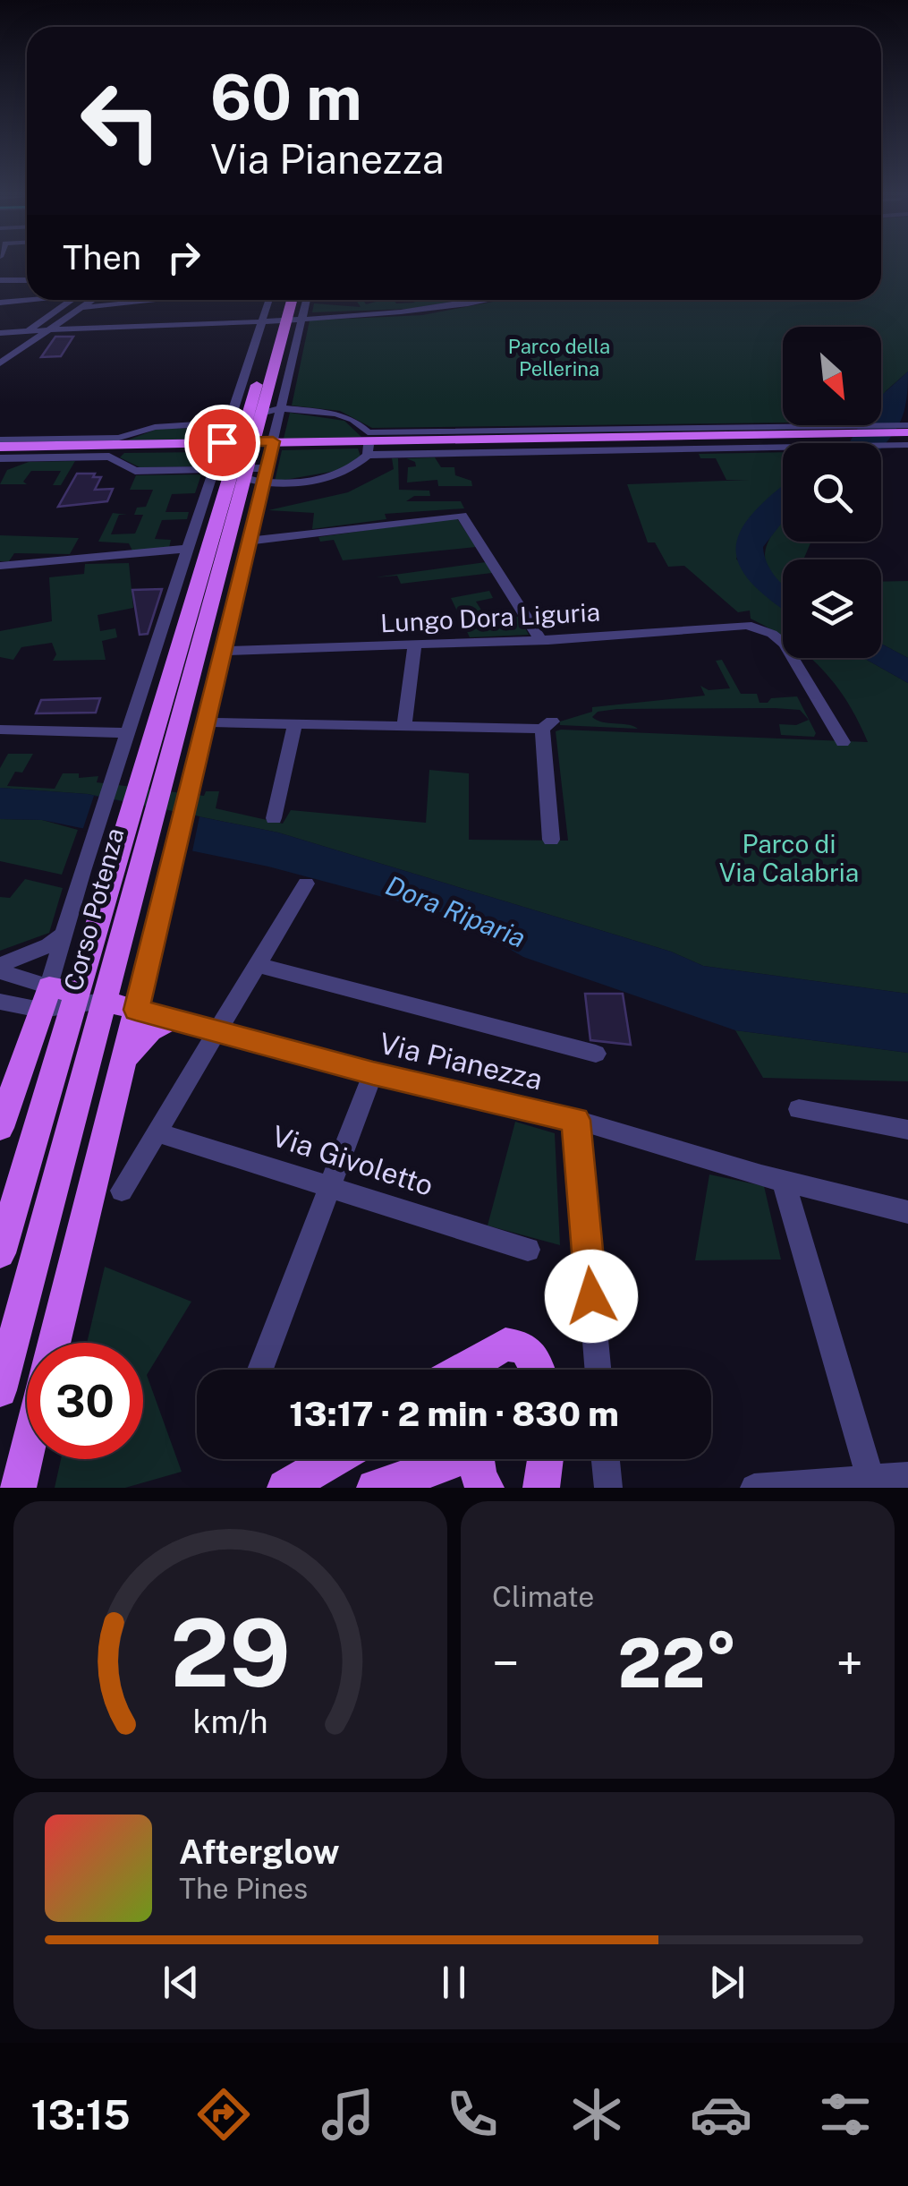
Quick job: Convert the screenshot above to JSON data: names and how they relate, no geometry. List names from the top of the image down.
{
  "streets": {
    "main road": ["Corso Potenza", "Via Pianezza"],
    "street": ["Lungo Dora Liguria", "Via Givoletto"]
  },
  "crossings": [
    ["Lungo Dora Liguria", "Corso Potenza"],
    ["Corso Potenza", "Via Pianezza"]
  ],
  "water": ["Dora Riparia"],
  "parks": ["Parco della Pellerina", "Parco di Via Calabria"],
  "north": "bottom right",
  "page": {
    "turn": ["60 m", "Via Pianezza"],
    "then": "Then",
    "limit": "30",
    "trip": "13:17 · 2 min · 830 m",
    "tile": "Climate",
    "heat": ["−", "22°", "+"],
    "song": ["Afterglow", "The Pines"],
    "tabs": "13:15",
    "gauge": ["29", "km/h"]
  }
}
